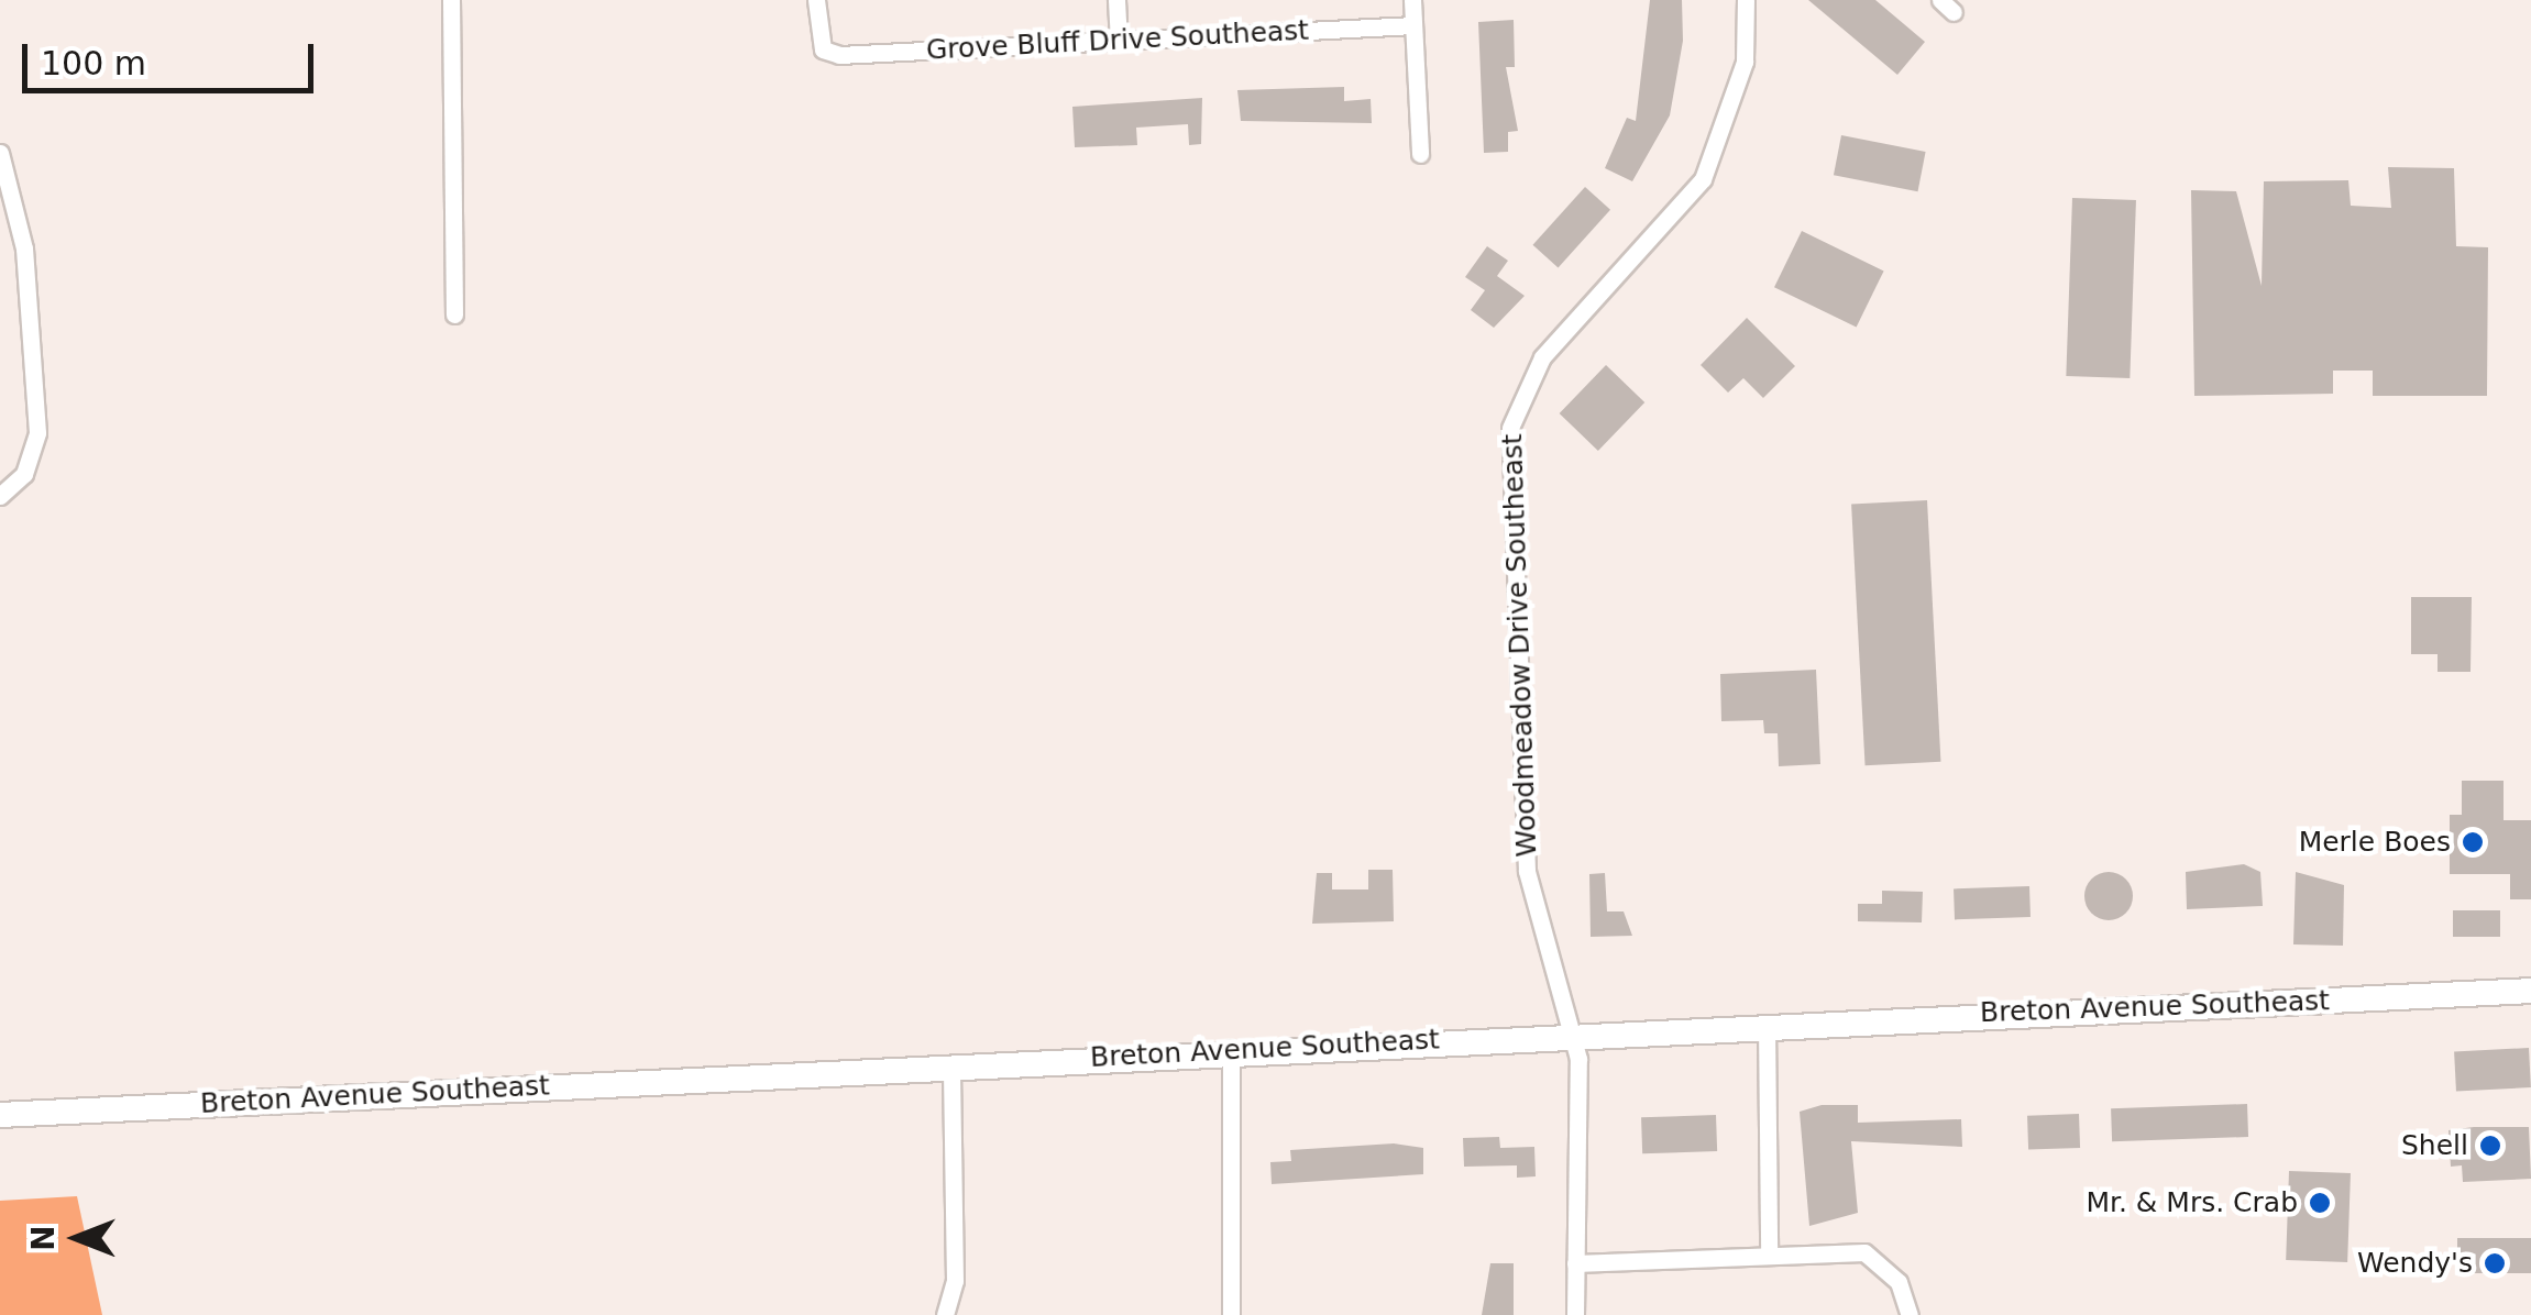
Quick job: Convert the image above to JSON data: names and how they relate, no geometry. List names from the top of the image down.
{
  "streets": {
    "main road": ["Breton Avenue Southeast"],
    "street": ["Grove Bluff Drive Southeast", "Woodmeadow Drive Southeast"]
  },
  "crossings": [
    ["Woodmeadow Drive Southeast", "Breton Avenue Southeast"]
  ],
  "places": [
    "Merle Boes",
    "Shell",
    "Mr. & Mrs. Crab",
    "Wendy's"
  ],
  "scale_bar": "100 m",
  "north": "left"
}
